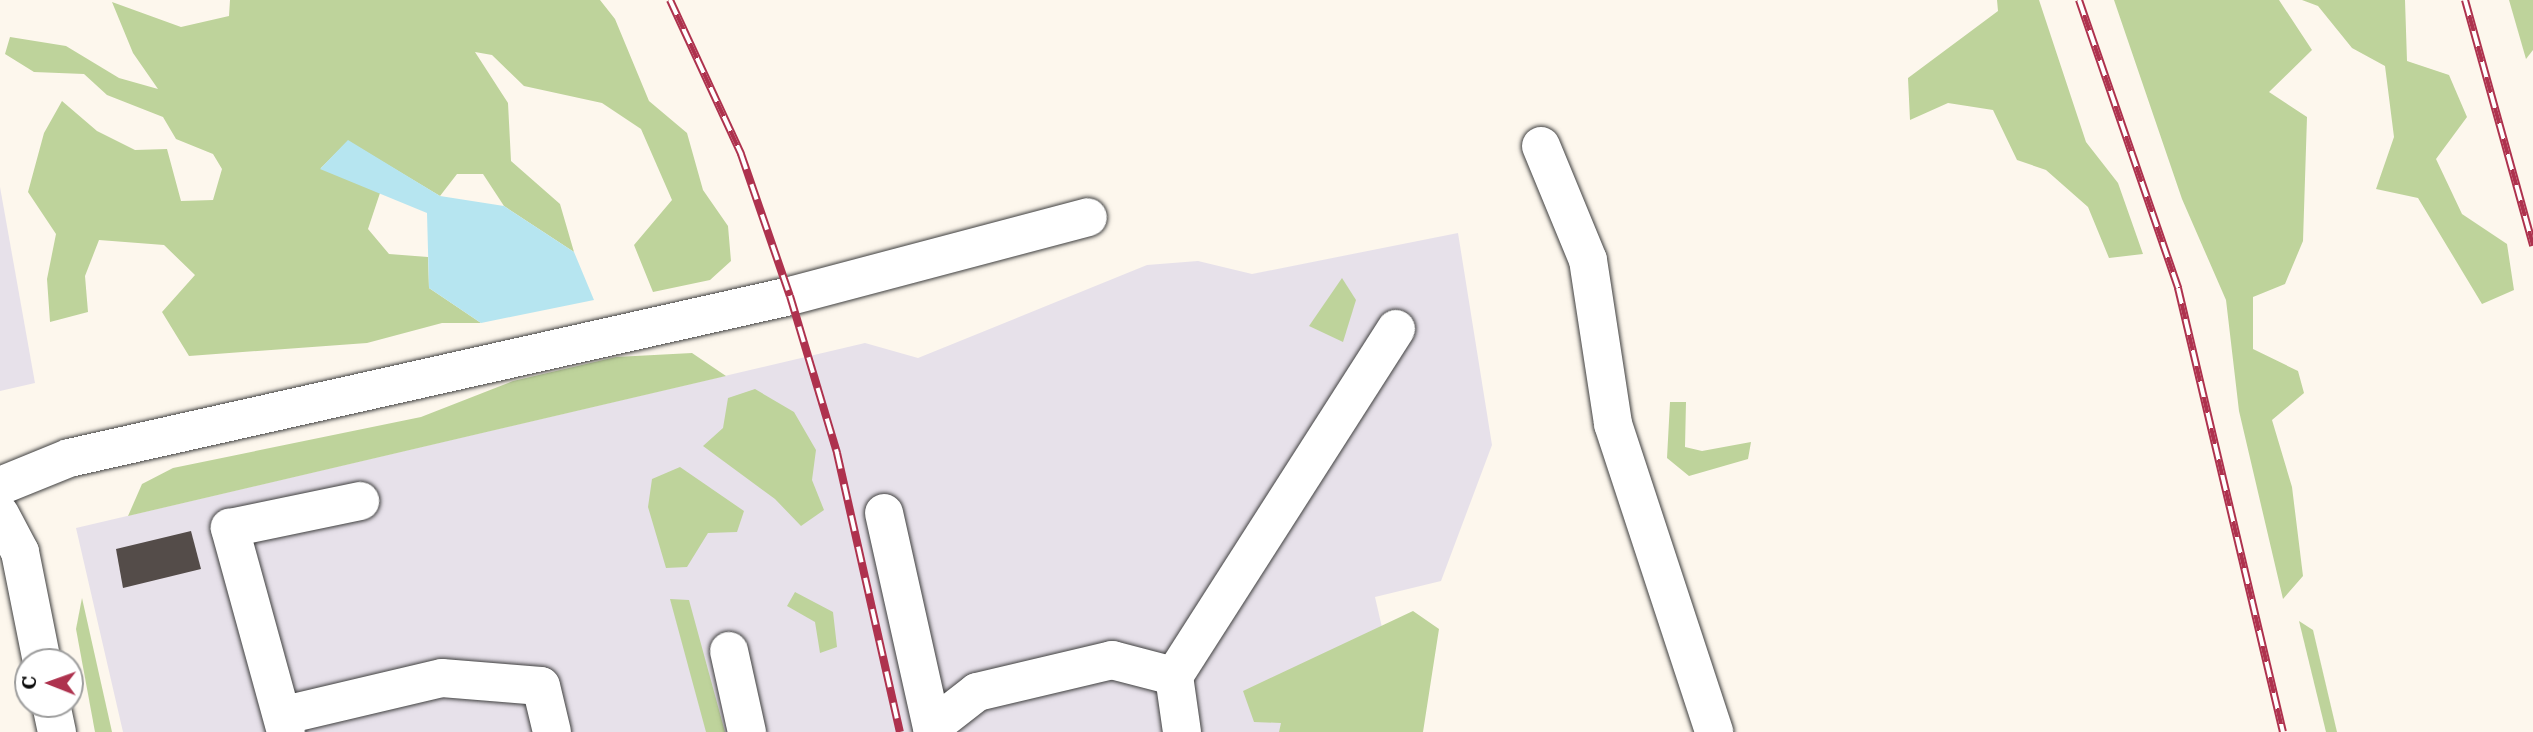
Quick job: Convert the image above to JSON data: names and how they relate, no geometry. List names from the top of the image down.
{
  "north": "left"
}
